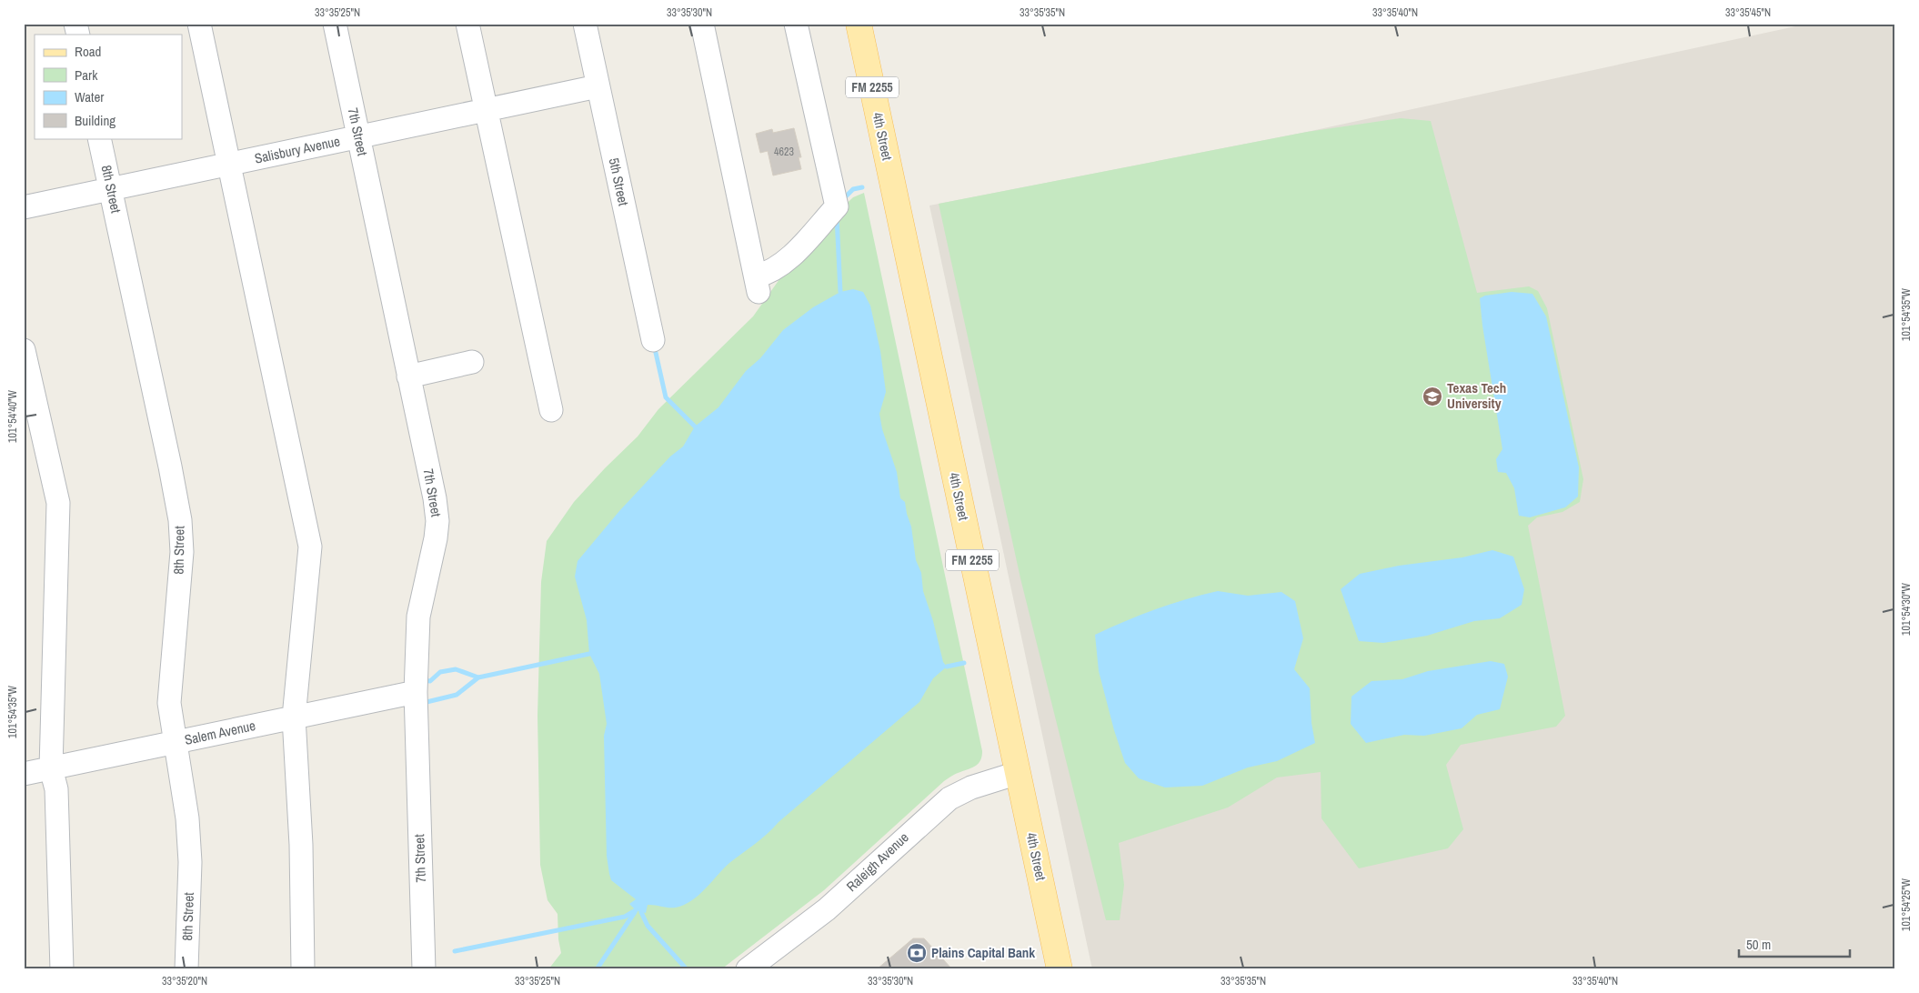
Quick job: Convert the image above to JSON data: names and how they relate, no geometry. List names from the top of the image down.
{
  "streets": {
    "main road": ["FM 2255", "4th Street"],
    "street": [
      "7th Street",
      "Salisbury Avenue",
      "5th Street",
      "8th Street",
      "Salem Avenue",
      "Raleigh Avenue"
    ]
  },
  "crossings": [
    ["7th Street", "Salisbury Avenue"],
    ["7th Street", "Salem Avenue"],
    ["4th Street", "Raleigh Avenue"],
    ["Salisbury Avenue", "5th Street"],
    ["Salisbury Avenue", "8th Street"],
    ["8th Street", "Salem Avenue"]
  ],
  "places": {
    "school or university": ["Texas Tech University"],
    "bank": ["Plains Capital Bank"]
  },
  "house_numbers": ["4623"],
  "legend": [
    "Road",
    "Park",
    "Water",
    "Building"
  ],
  "scale_bar": "50 m",
  "coordinates": [
    "33°35'25\"N",
    "33°35'30\"N",
    "33°35'35\"N",
    "33°35'40\"N",
    "33°35'45\"N",
    "101°54'35\"W",
    "101°54'40\"W",
    "101°54'30\"W",
    "101°54'25\"W",
    "33°35'20\"N"
  ]
}
